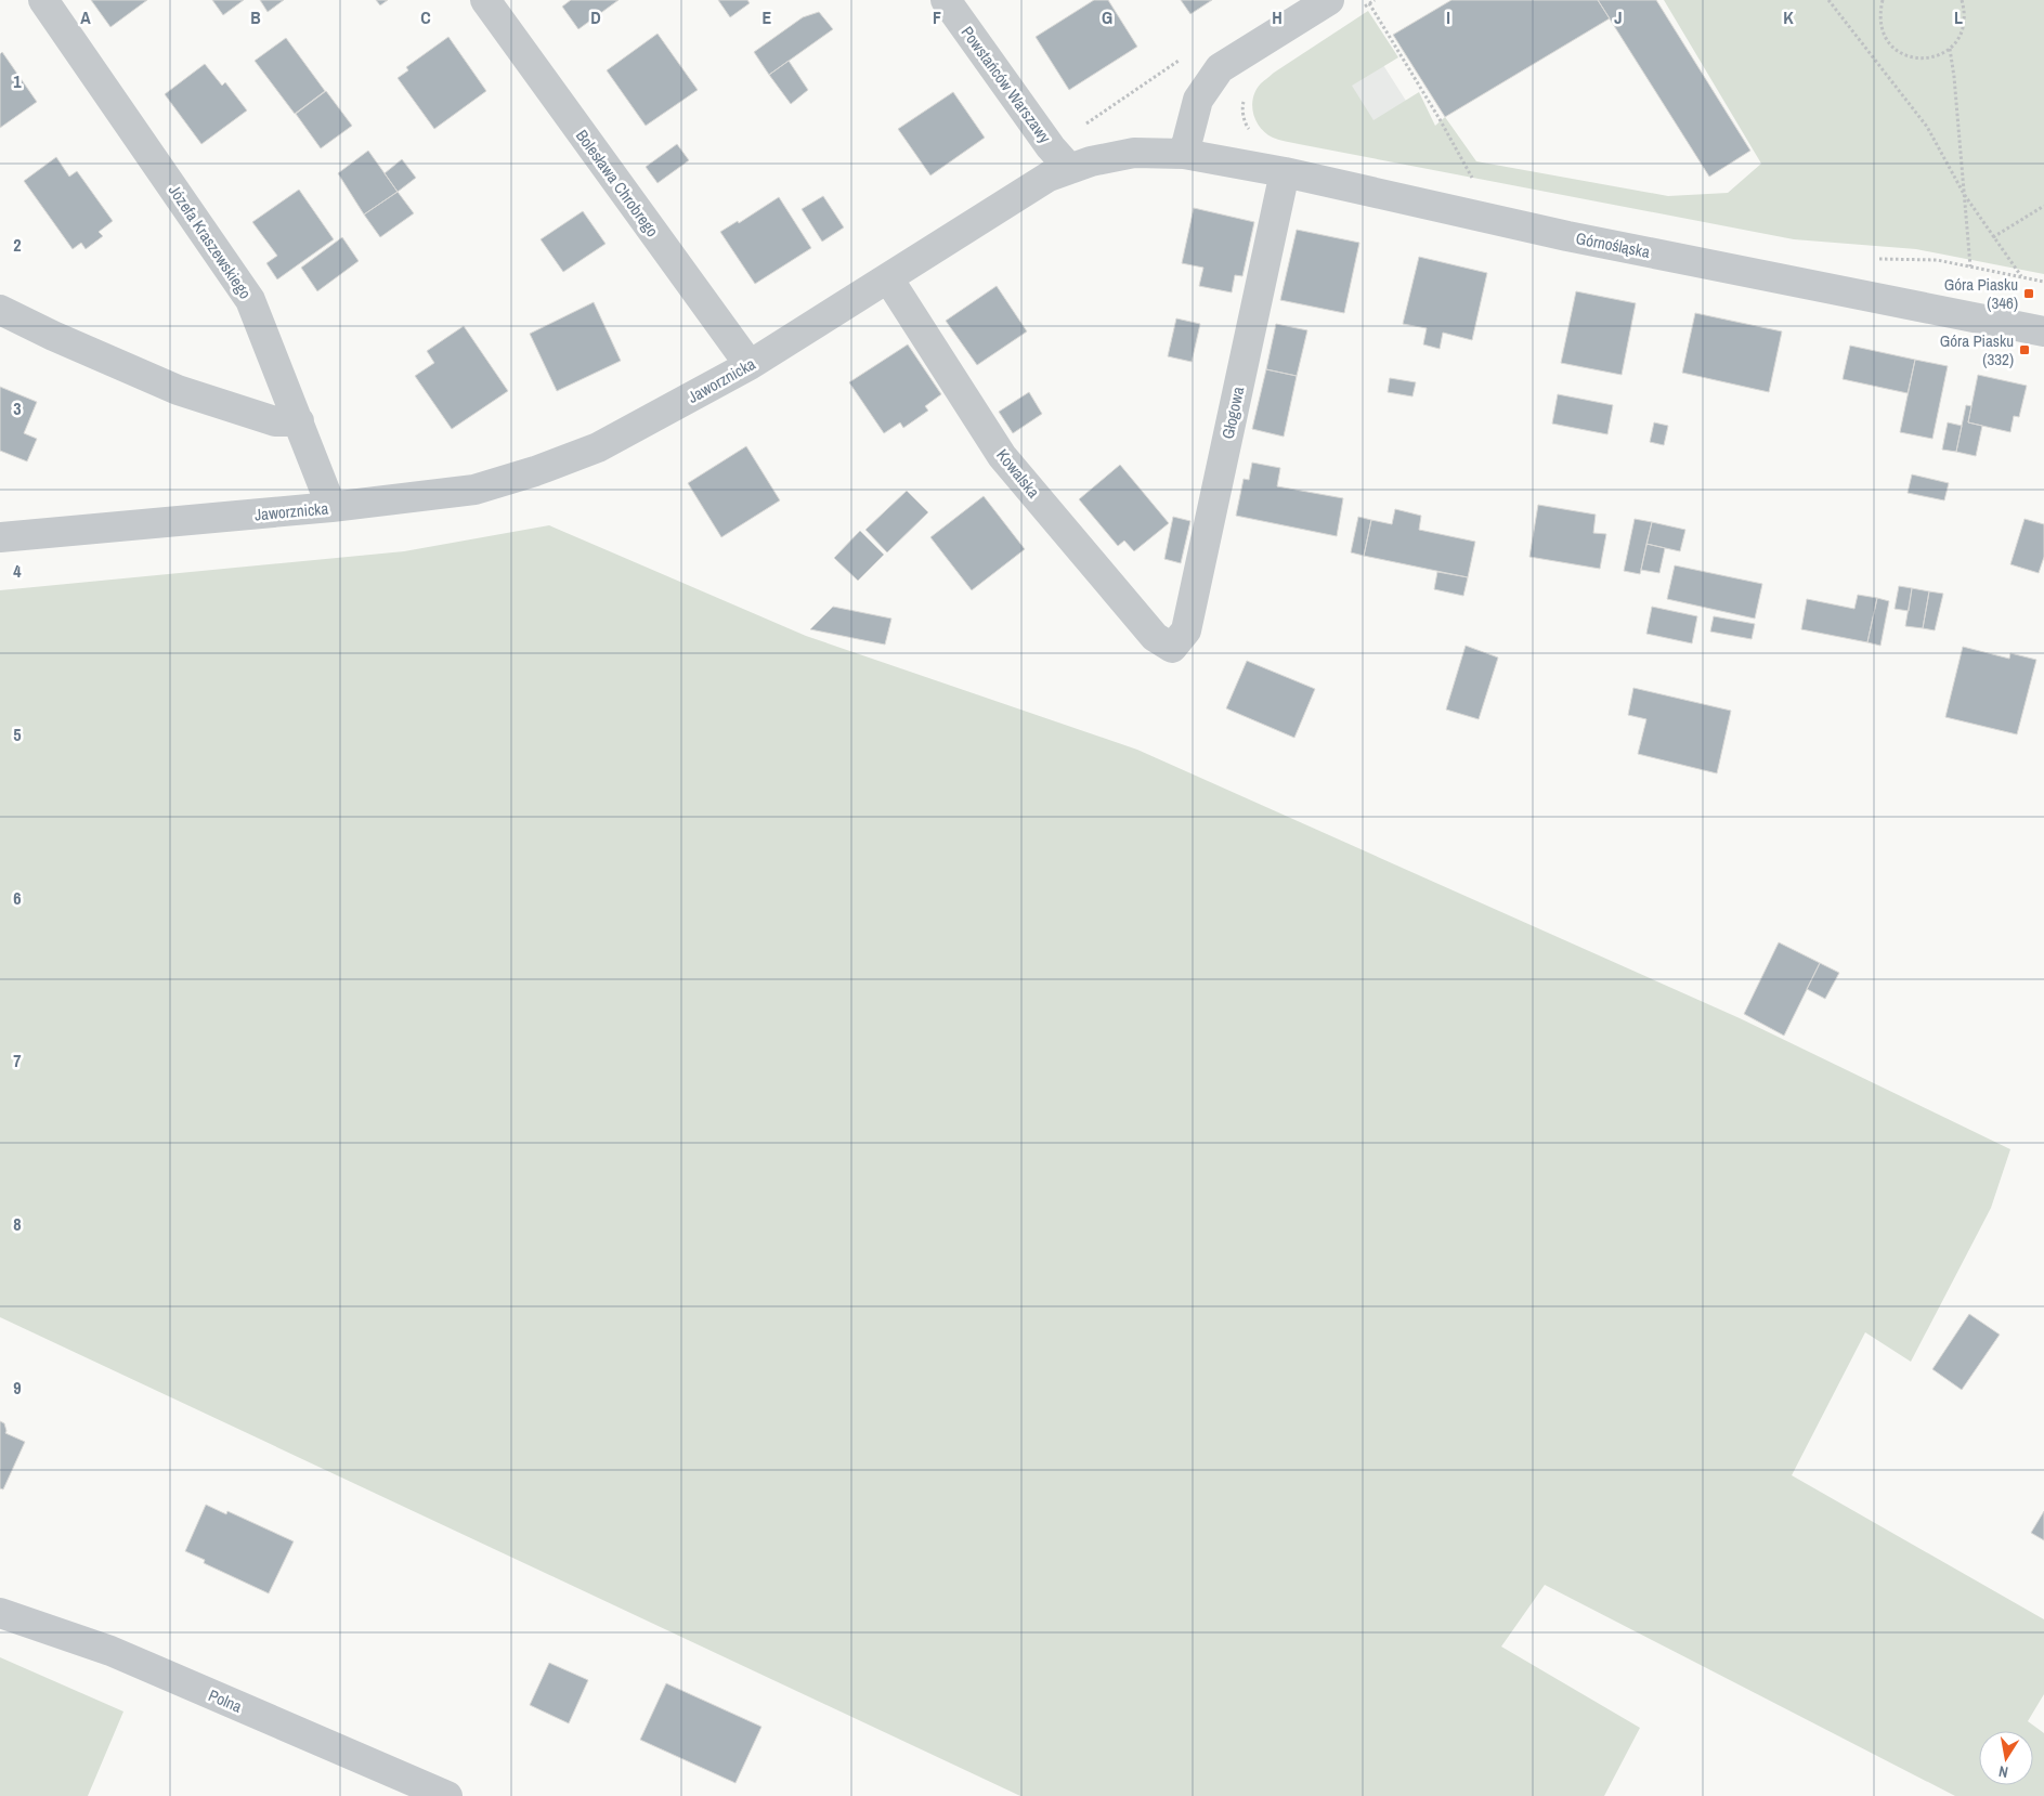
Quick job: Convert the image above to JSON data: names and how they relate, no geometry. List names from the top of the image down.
{
  "streets": {
    "street": [
      "Powstańców Warszawy",
      "Bolesława Chrobrego",
      "Józefa Kraszewskiego",
      "Górnośląska",
      "Jaworznicka",
      "Głogowa",
      "Kowalska",
      "Polna"
    ]
  },
  "crossings": [
    ["Powstańców Warszawy", "Jaworznicka"],
    ["Bolesława Chrobrego", "Jaworznicka"],
    ["Józefa Kraszewskiego", "Jaworznicka"],
    ["Górnośląska", "Jaworznicka"],
    ["Górnośląska", "Głogowa"],
    ["Jaworznicka", "Kowalska"],
    ["Głogowa", "Kowalska"]
  ],
  "places": {
    "transit": ["Góra Piasku (346)", "Góra Piasku (332)"]
  },
  "north": "bottom",
  "grid": {
    "columns": [
      "A",
      "B",
      "C",
      "D",
      "E",
      "F",
      "G",
      "H",
      "I",
      "J",
      "K",
      "L"
    ],
    "rows": [
      "1",
      "2",
      "3",
      "4",
      "5",
      "6",
      "7",
      "8",
      "9"
    ]
  }
}
